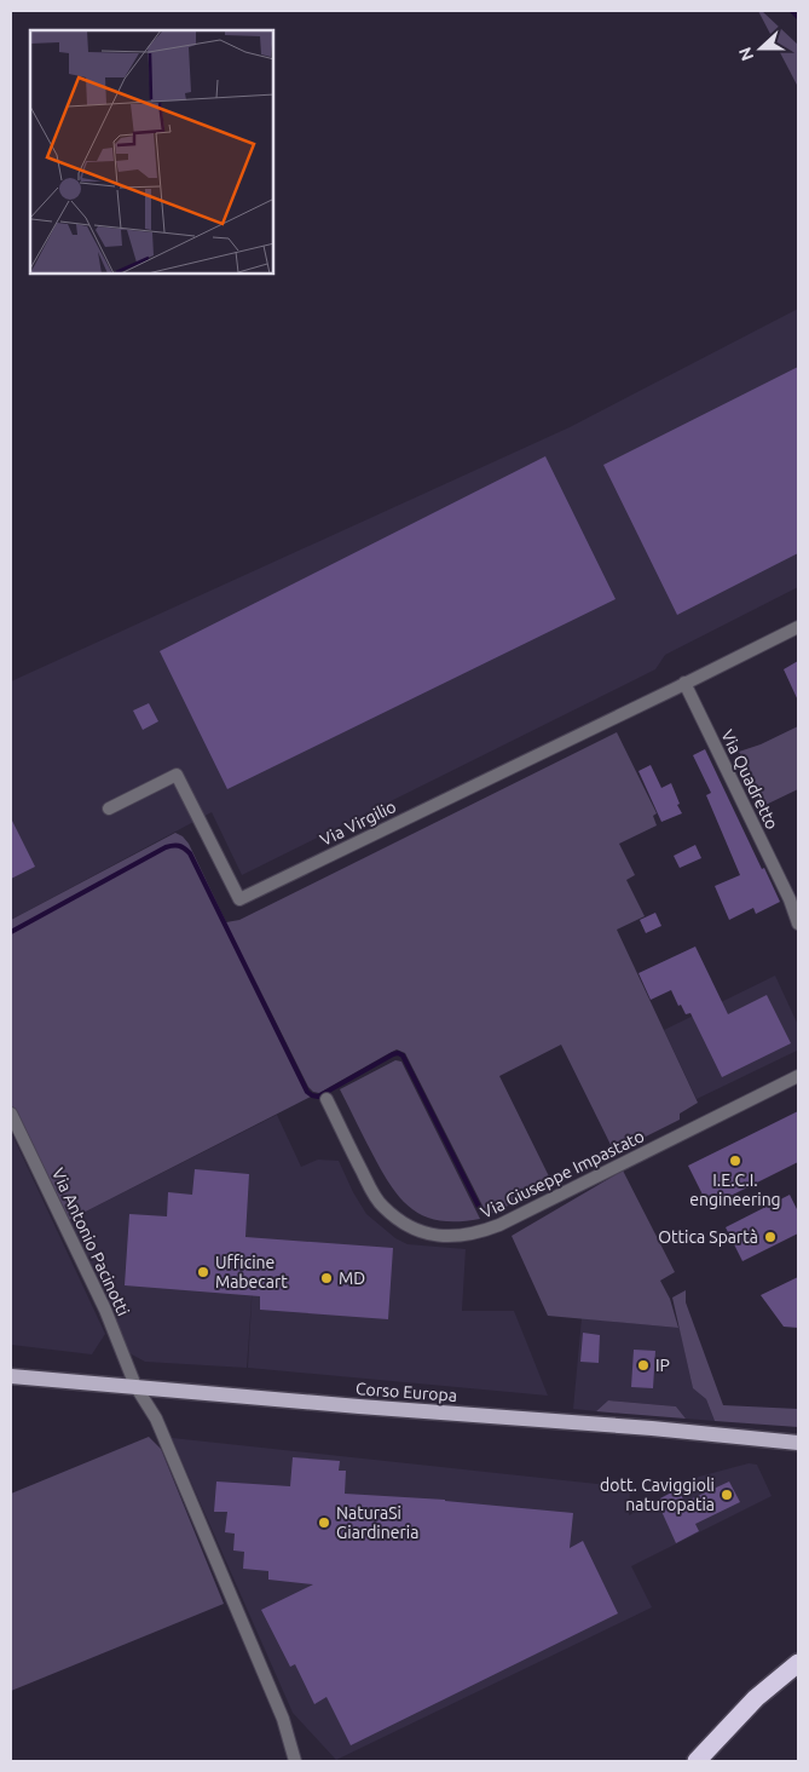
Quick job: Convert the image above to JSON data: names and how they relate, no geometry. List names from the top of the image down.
{
  "streets": {
    "main road": ["Corso Europa"],
    "street": [
      "Via Quadretto",
      "Via Virgilio",
      "Via Giuseppe Impastato",
      "Via Antonio Pacinotti"
    ]
  },
  "crossings": [
    ["Via Quadretto", "Via Virgilio"],
    ["Via Antonio Pacinotti", "Corso Europa"]
  ],
  "places": [
    "I.E.C.I. engineering",
    "Ottica Spartà",
    "Ufficine Mabecart",
    "MD",
    "IP",
    "dott. Caviggioli naturopatia",
    "NaturaSi Giardineria"
  ],
  "north": "left"
}
